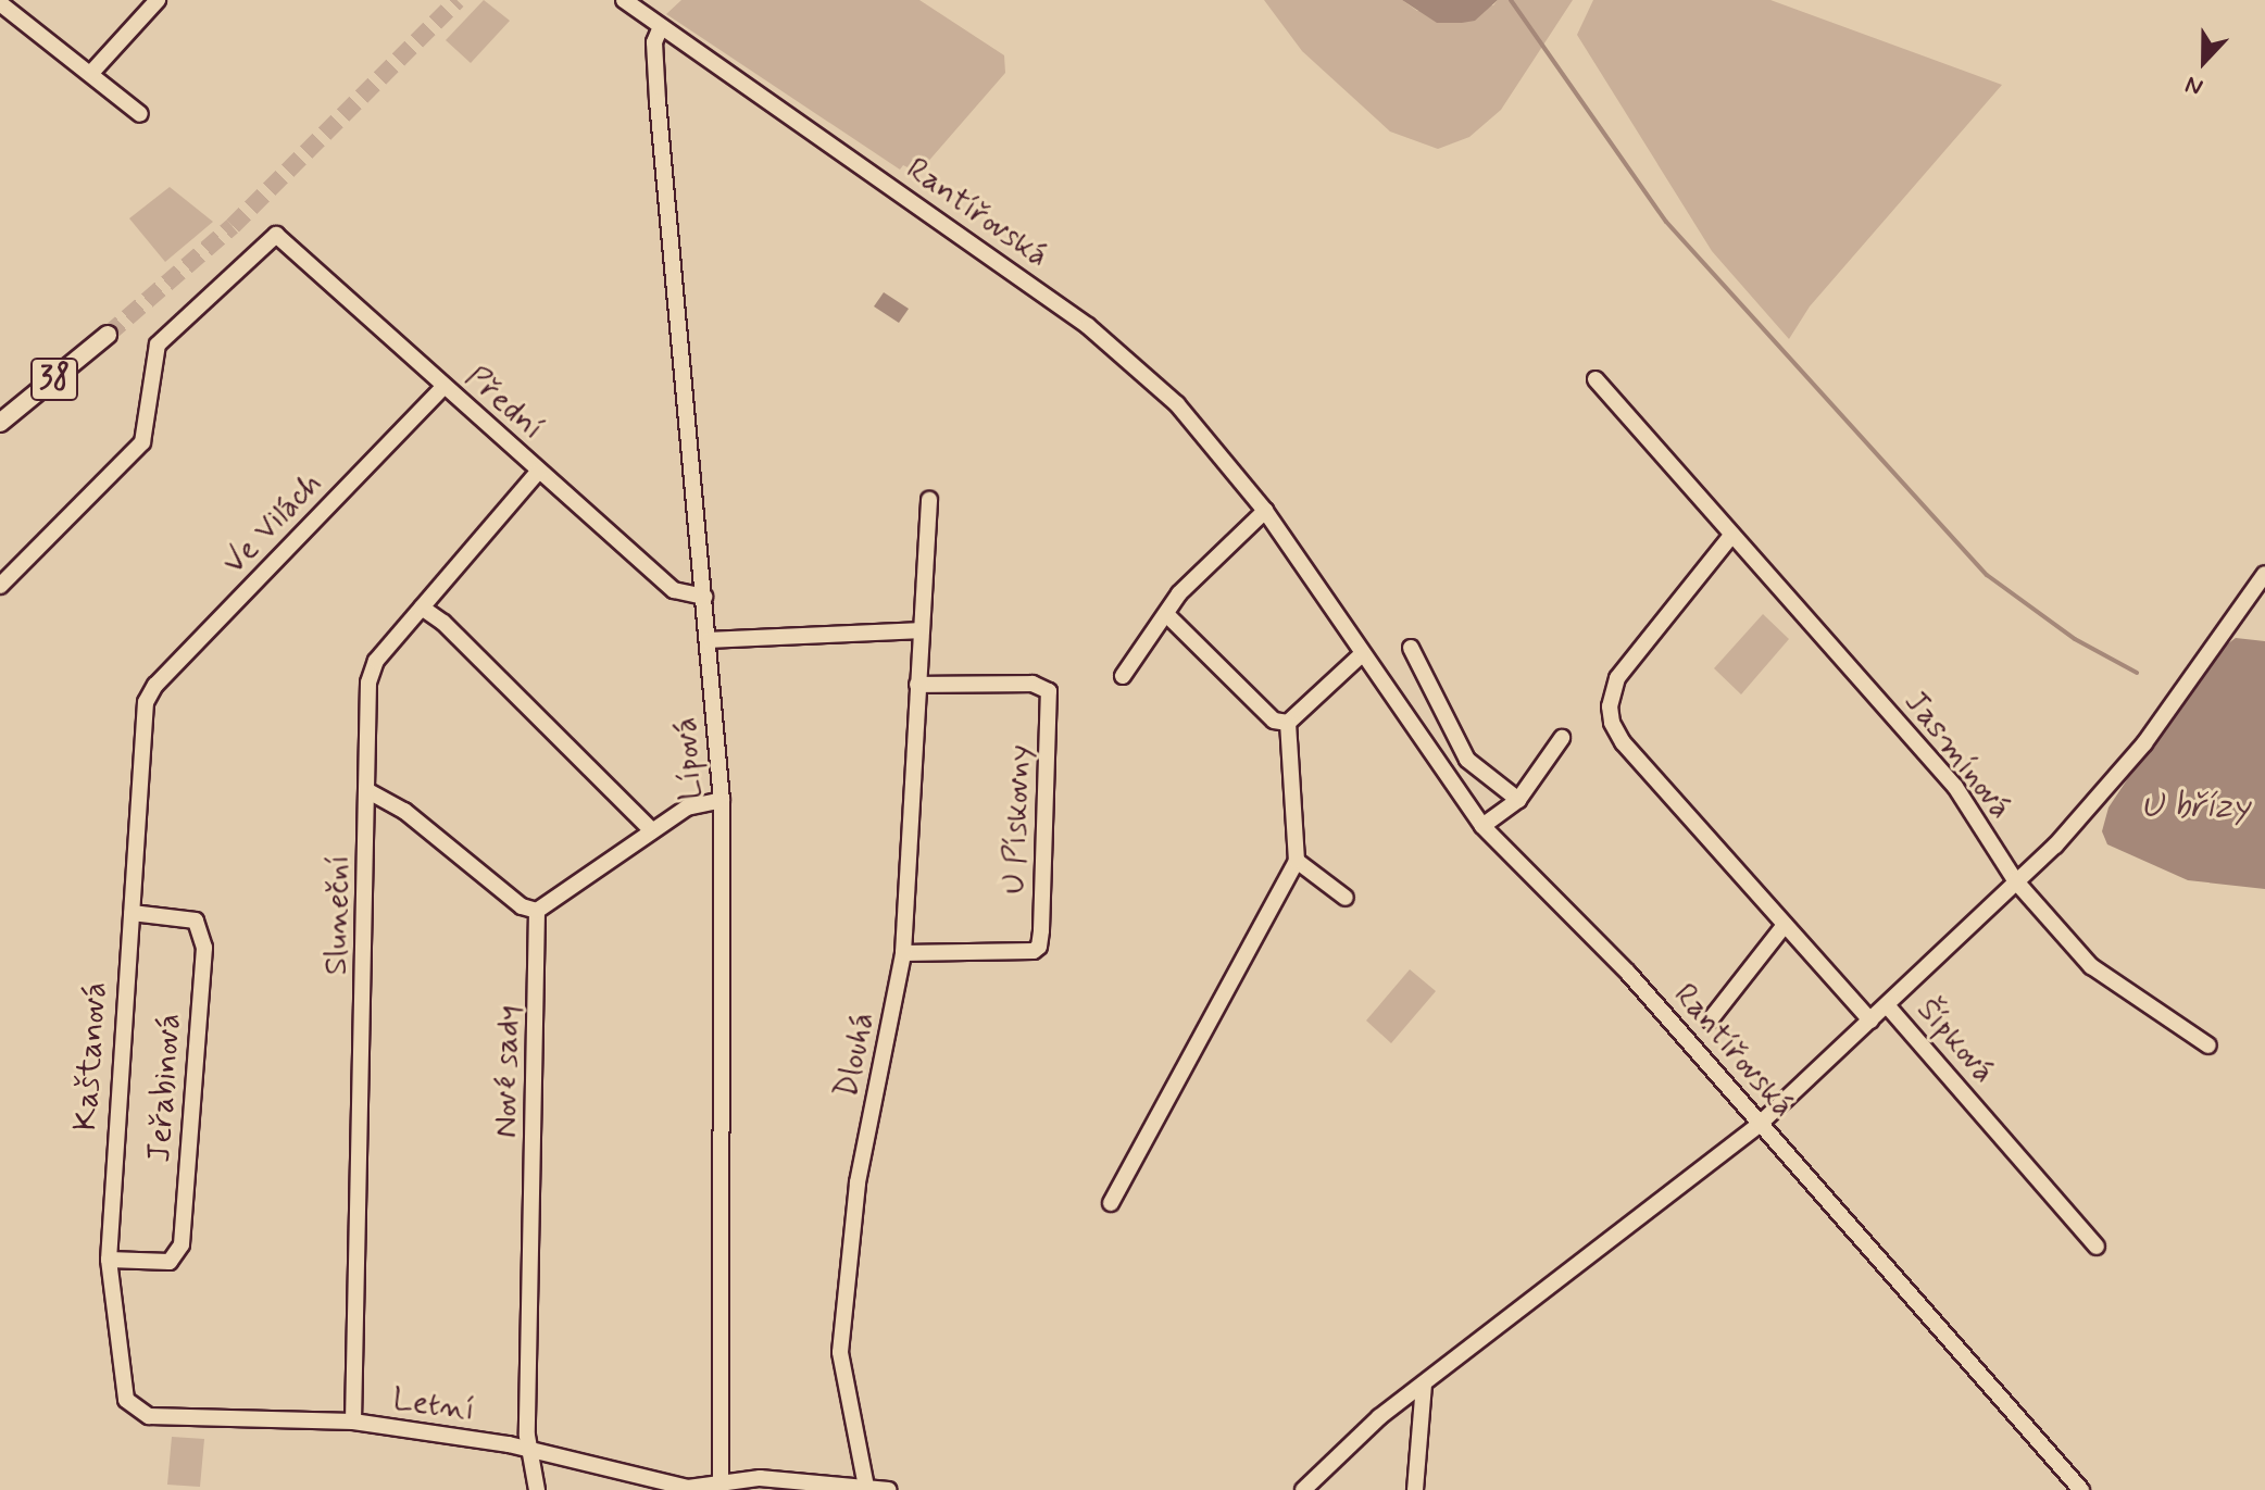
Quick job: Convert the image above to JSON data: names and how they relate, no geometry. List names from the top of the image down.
{
  "streets": {
    "main road": ["38"],
    "street": [
      "Rantířovská",
      "Přední",
      "Ve Vilách",
      "Jasmínová",
      "Lípová",
      "U Pískovny",
      "Sluneční",
      "Šípková",
      "Dlouhá",
      "Kaštanová",
      "Nové sady",
      "Jeřabinová",
      "Letní"
    ]
  },
  "crossings": [
    ["Rantířovská", "Lípová"],
    ["Rantířovská", "Šípková"],
    ["Přední", "Ve Vilách"],
    ["Přední", "Lípová"],
    ["Přední", "Sluneční"],
    ["Ve Vilách", "Kaštanová"],
    ["Lípová", "Letní"],
    ["U Pískovny", "Dlouhá"],
    ["Sluneční", "Letní"],
    ["Dlouhá", "Letní"],
    ["Kaštanová", "Jeřabinová"],
    ["Kaštanová", "Letní"],
    ["Nové sady", "Letní"]
  ],
  "water": ["U břízy"],
  "north": "bottom"
}
